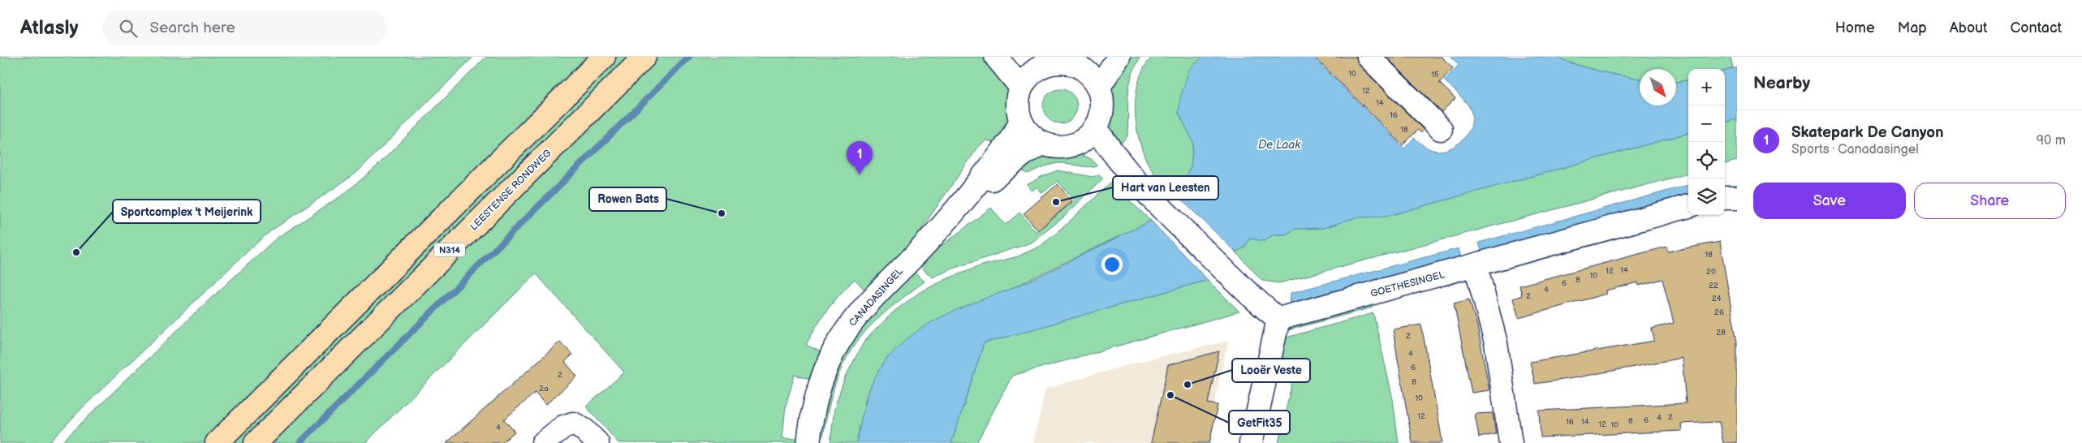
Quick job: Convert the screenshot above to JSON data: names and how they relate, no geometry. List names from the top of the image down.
{
  "streets": {
    "main road": ["LEESTENSE RONDWEG", "N314"],
    "street": ["GOETHESINGEL", "CANADASINGEL"]
  },
  "water": ["De Laak"],
  "places": [
    "Hart van Leesten",
    "Rowen Bats",
    "Sportcomplex 't Meijerink",
    "Looër Veste",
    "GetFit35"
  ],
  "house_numbers": [
    "10",
    "15",
    "12",
    "14",
    "16",
    "18",
    "18",
    "14",
    "12",
    "20",
    "10",
    "8",
    "6",
    "22",
    "4",
    "2",
    "24",
    "26",
    "28",
    "2",
    "4",
    "6",
    "2",
    "8",
    "2a",
    "10",
    "12",
    "2",
    "4",
    "6",
    "8",
    "16",
    "14",
    "12",
    "10",
    "4"
  ],
  "north": "bottom right",
  "page": {
    "header": "Atlasly",
    "search": "Search here",
    "nav": [
      "Home",
      "Map",
      "About",
      "Contact"
    ],
    "heading": "Nearby",
    "map_buttons": ["+", "−"],
    "list": [
      {
        "mark": "1",
        "name": "Skatepark De Canyon",
        "note": "Sports · Canadasingel",
        "value": "90 m"
      }
    ],
    "pins": "1",
    "buttons": ["Save", "Share"]
  }
}
